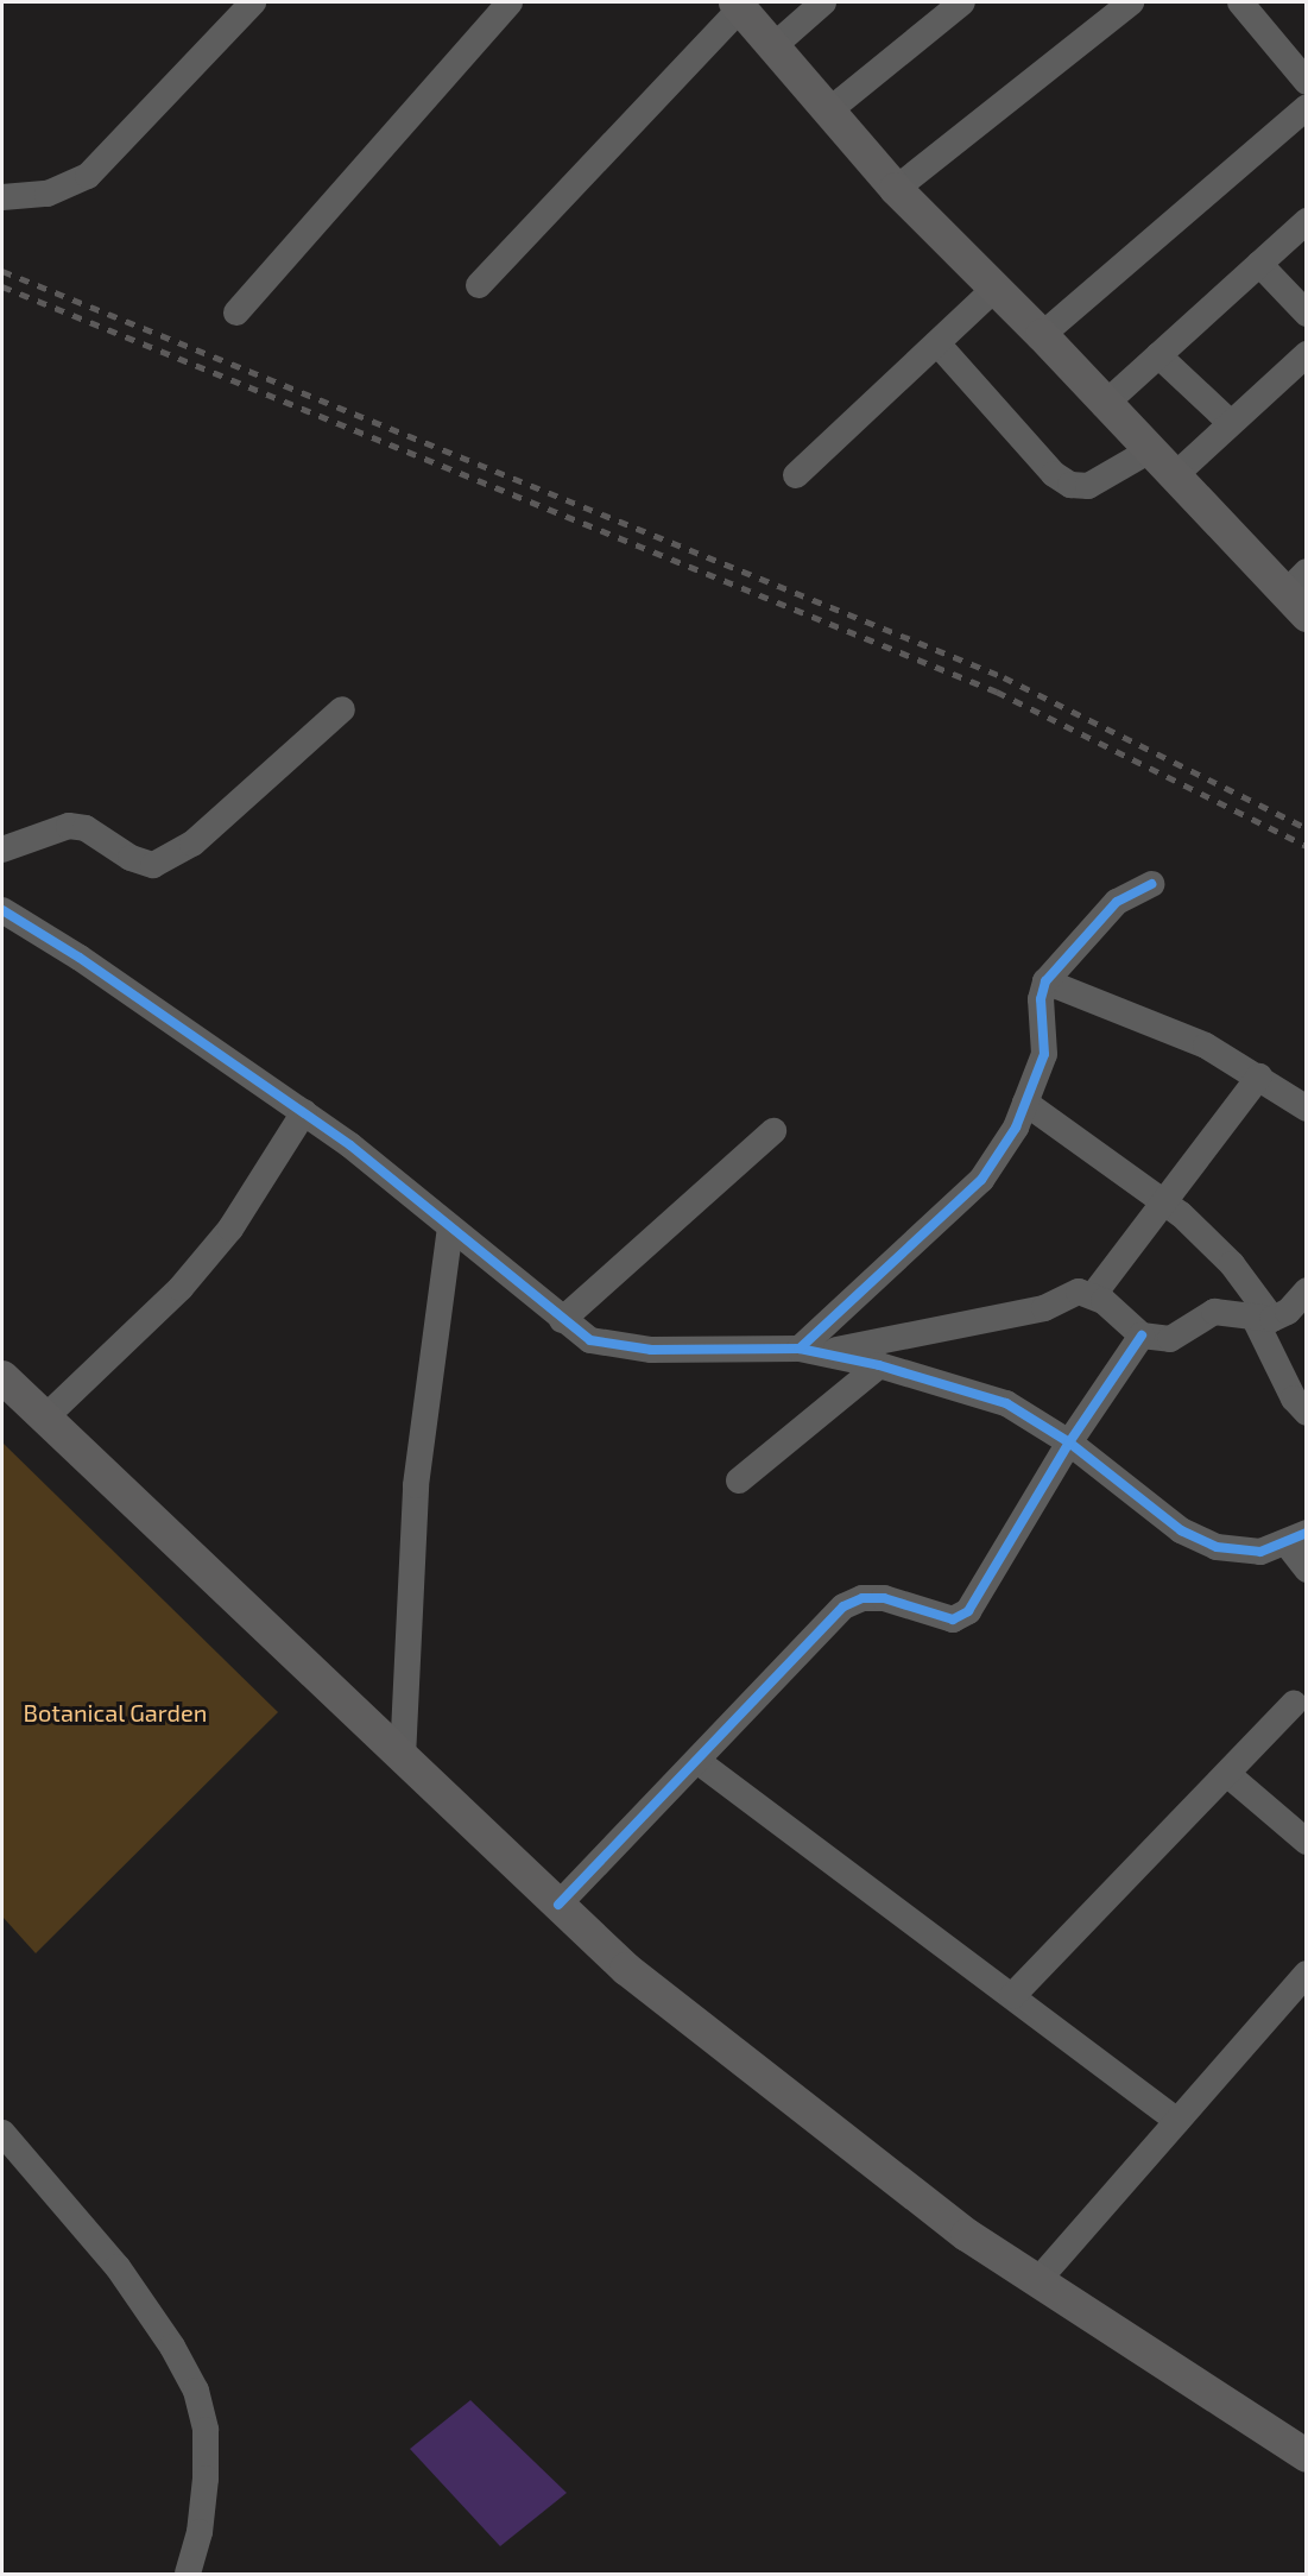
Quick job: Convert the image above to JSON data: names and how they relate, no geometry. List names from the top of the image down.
{
  "parks": ["Botanical Garden"]
}
